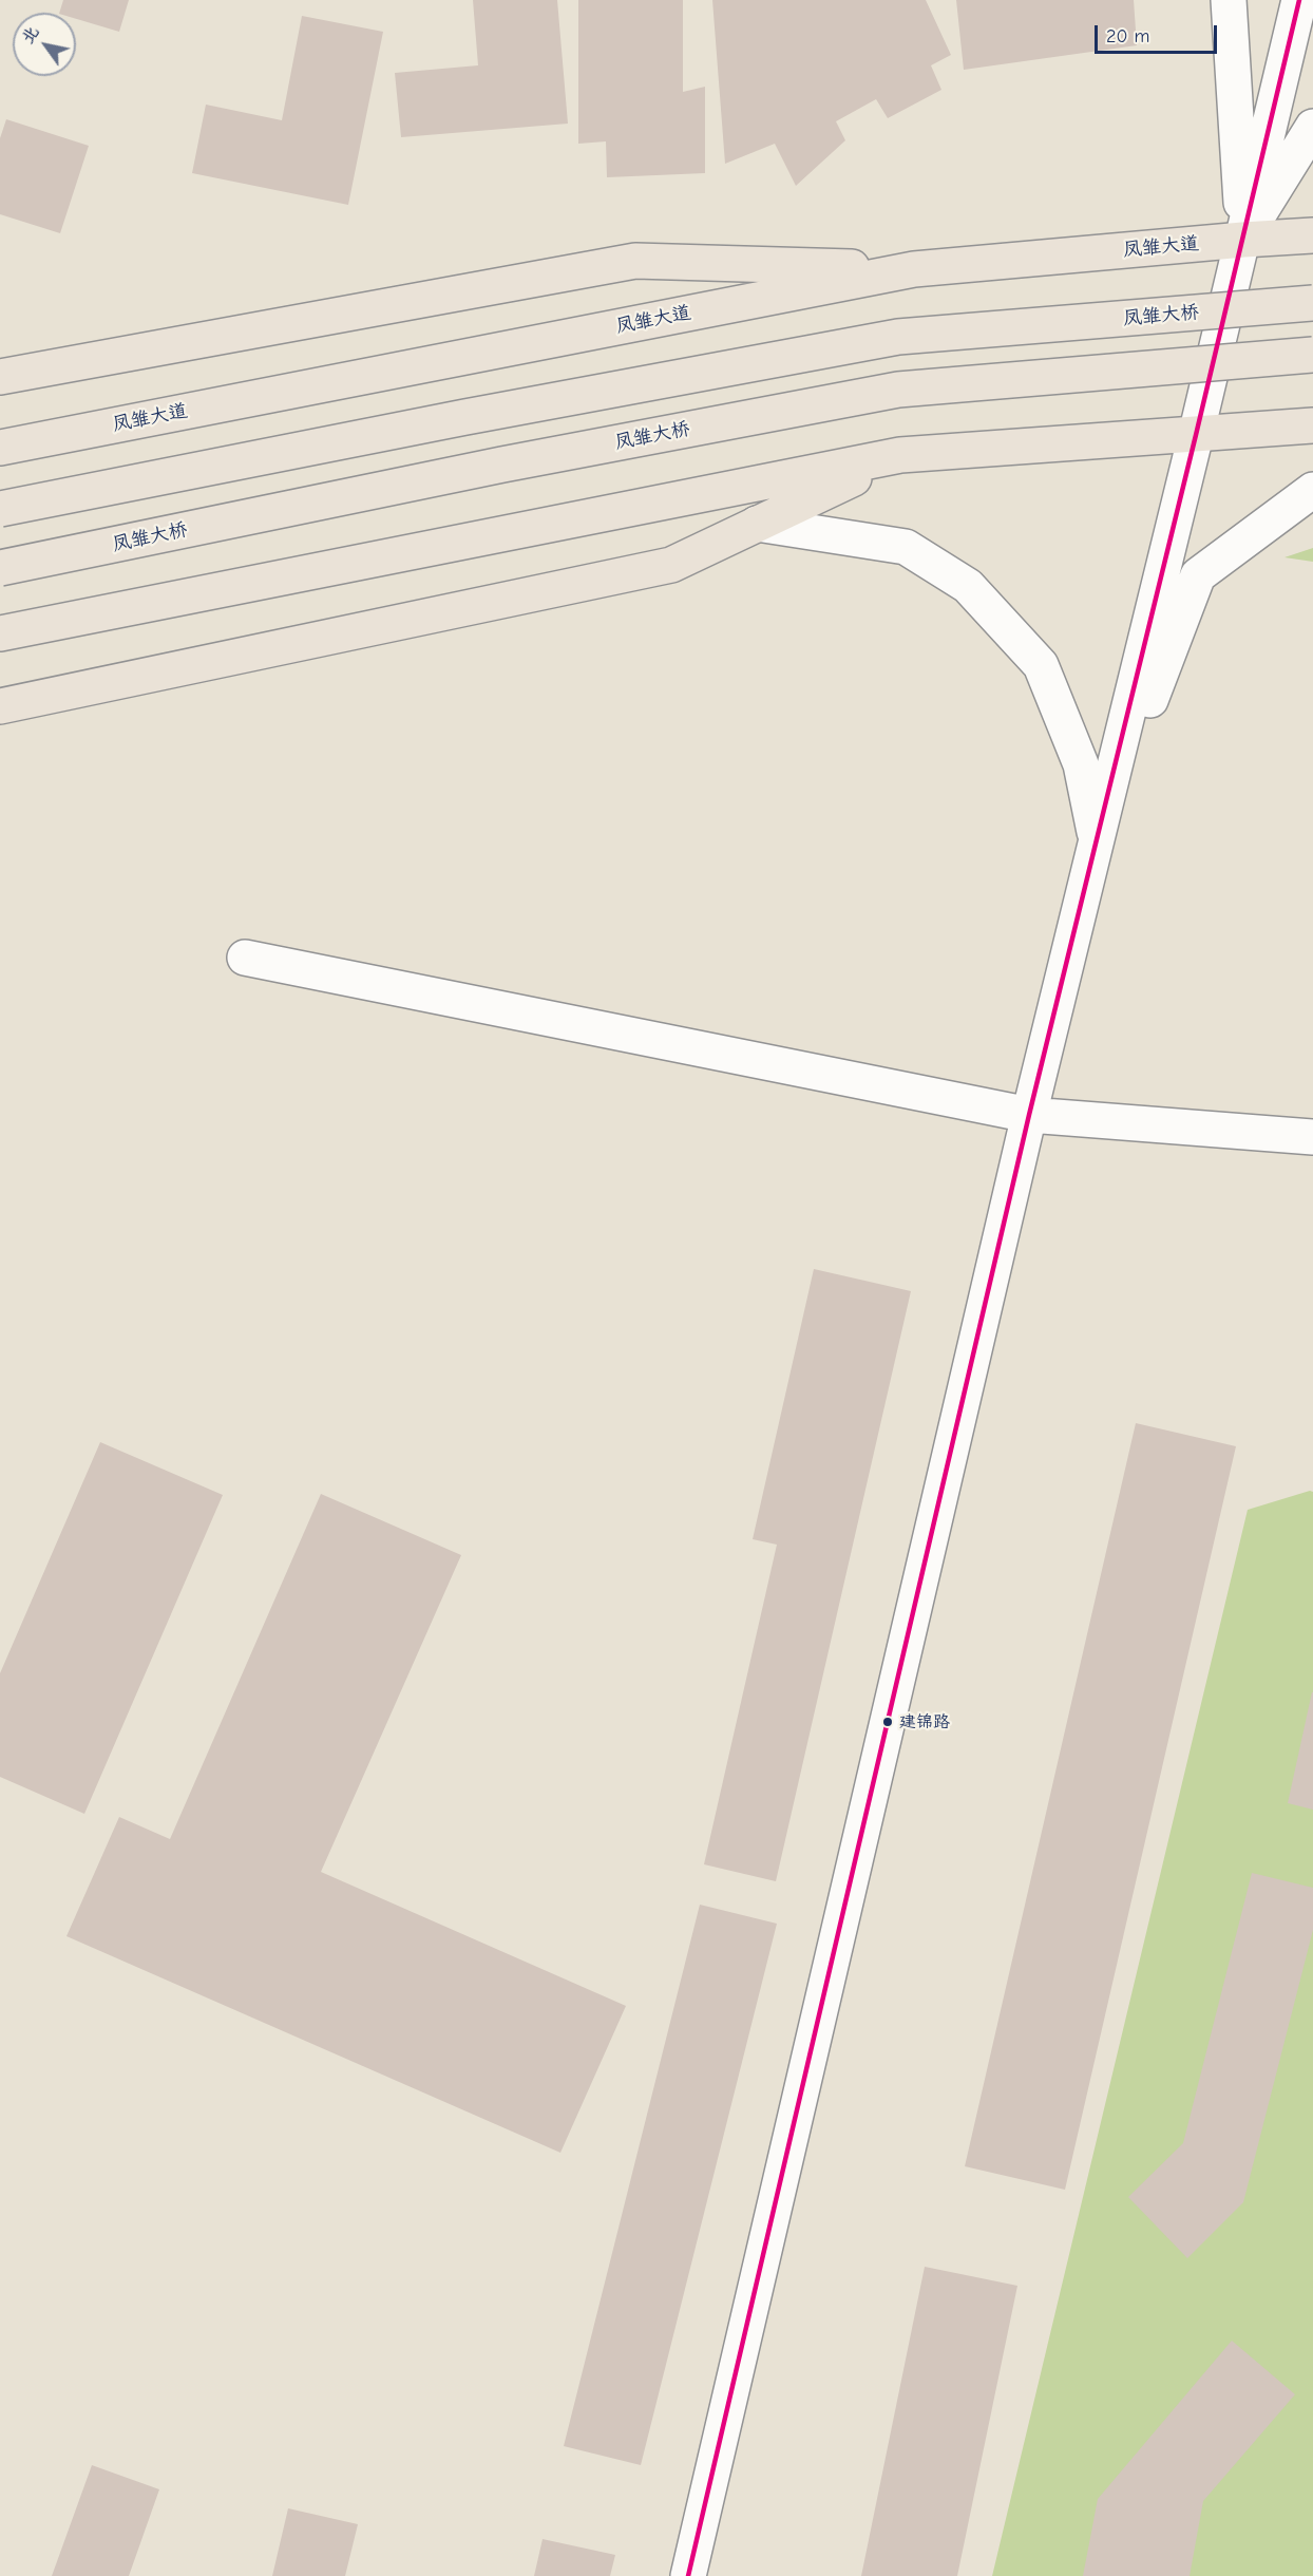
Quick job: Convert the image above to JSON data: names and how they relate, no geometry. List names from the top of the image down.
{
  "streets": {
    "main road": ["凤雏大道", "凤雏大桥"]
  },
  "places": ["建锦路"],
  "scale_bar": "20 m",
  "north": "top left"
}
